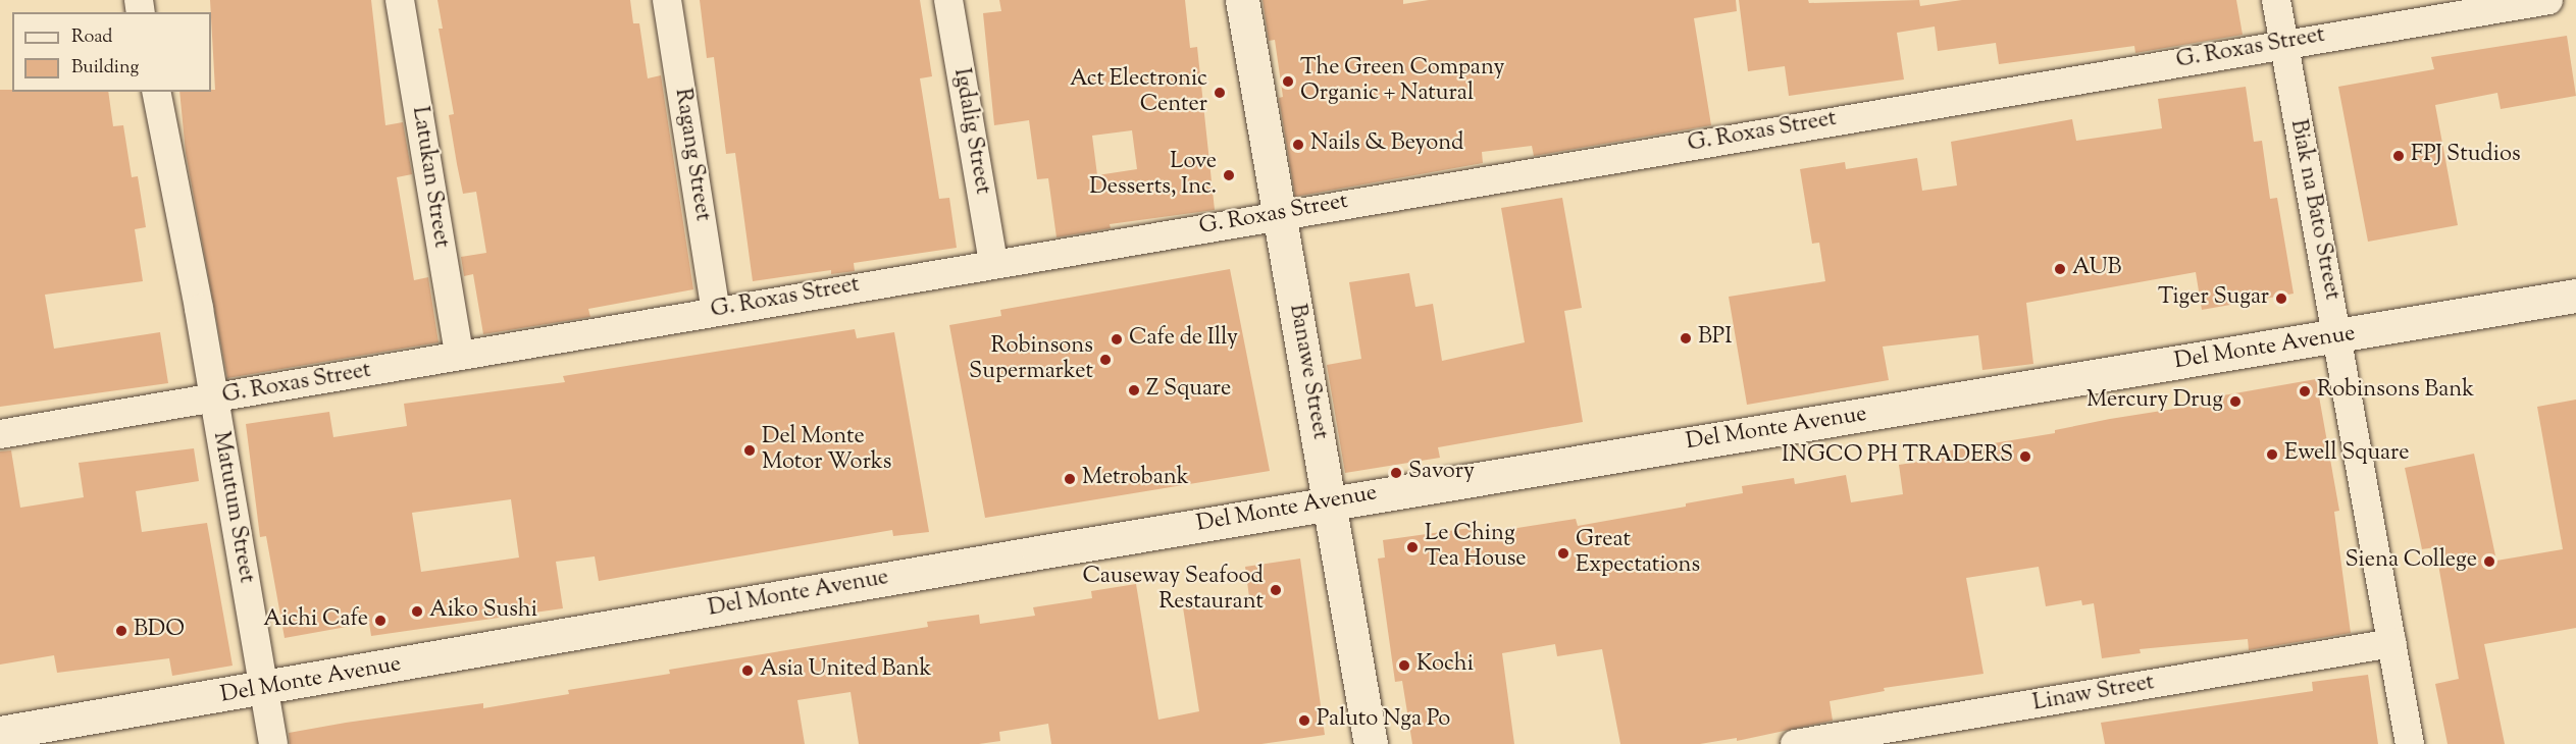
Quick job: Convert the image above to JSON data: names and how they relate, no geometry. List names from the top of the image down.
{
  "streets": {
    "main road": ["Del Monte Avenue", "Banawe Street"],
    "street": [
      "G. Roxas Street",
      "Igdalig Street",
      "Ragang Street",
      "Latukan Street",
      "Biak na Bato Street",
      "Matutum Street",
      "Linaw Street"
    ]
  },
  "crossings": [
    ["G. Roxas Street", "Igdalig Street"],
    ["G. Roxas Street", "Ragang Street"],
    ["G. Roxas Street", "Latukan Street"],
    ["G. Roxas Street", "Biak na Bato Street"],
    ["G. Roxas Street", "Banawe Street"],
    ["G. Roxas Street", "Matutum Street"],
    ["Biak na Bato Street", "Del Monte Avenue"],
    ["Biak na Bato Street", "Linaw Street"],
    ["Del Monte Avenue", "Banawe Street"],
    ["Del Monte Avenue", "Matutum Street"]
  ],
  "places": [
    "The Green Company Organic + Natural",
    "Act Electronic Center",
    "Nails & Beyond",
    "FPJ Studios",
    "Love Desserts, Inc.",
    "AUB",
    "Tiger Sugar",
    "BPI",
    "Cafe de Illy",
    "Robinsons Supermarket",
    "Z Square",
    "Robinsons Bank",
    "Mercury Drug",
    "Del Monte Motor Works",
    "Ewell Square",
    "INGCO PH TRADERS",
    "Savory",
    "Metrobank",
    "Le Ching Tea House",
    "Great Expectations",
    "Siena College",
    "Causeway Seafood Restaurant",
    "Aiko Sushi",
    "Aichi Cafe",
    "BDO",
    "Kochi",
    "Asia United Bank",
    "Paluto Nga Po"
  ],
  "legend": ["Road", "Building"]
}
